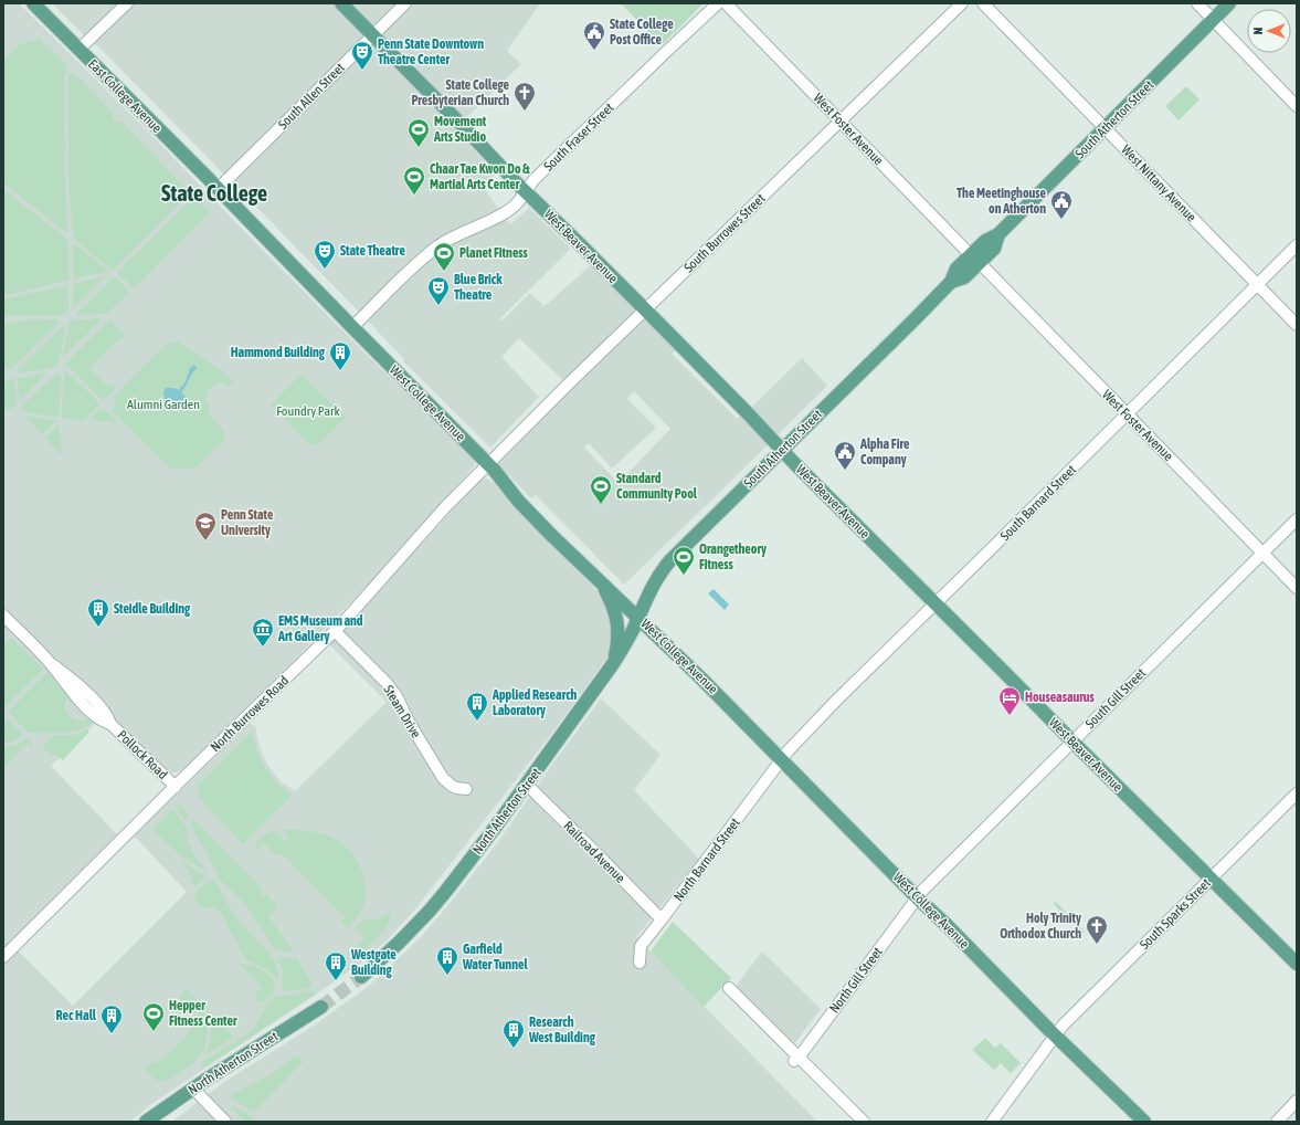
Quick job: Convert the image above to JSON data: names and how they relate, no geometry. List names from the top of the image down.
{
  "streets": {
    "main road": [
      "East College Avenue",
      "South Atherton Street",
      "West Beaver Avenue",
      "West College Avenue",
      "North Atherton Street"
    ],
    "street": [
      "South Allen Street",
      "West Foster Avenue",
      "South Fraser Street",
      "West Nittany Avenue",
      "South Burrowes Street",
      "South Barnard Street",
      "South Gill Street",
      "Steam Drive",
      "North Burrowes Road",
      "Pollock Road",
      "Railroad Avenue",
      "North Barnard Street",
      "South Sparks Street",
      "North Gill Street"
    ]
  },
  "crossings": [
    ["East College Avenue", "South Allen Street"],
    ["East College Avenue", "West College Avenue"],
    ["South Allen Street", "West Beaver Avenue"],
    ["South Allen Street", "West College Avenue"],
    ["South Atherton Street", "West Foster Avenue"],
    ["South Atherton Street", "West Nittany Avenue"],
    ["South Atherton Street", "West Beaver Avenue"],
    ["South Atherton Street", "West College Avenue"],
    ["South Atherton Street", "North Atherton Street"],
    ["West Foster Avenue", "South Burrowes Street"],
    ["West Foster Avenue", "South Barnard Street"],
    ["West Foster Avenue", "South Gill Street"],
    ["South Fraser Street", "West Beaver Avenue"],
    ["South Fraser Street", "West College Avenue"],
    ["West Nittany Avenue", "South Barnard Street"],
    ["South Burrowes Street", "West Beaver Avenue"],
    ["South Burrowes Street", "West College Avenue"],
    ["South Burrowes Street", "North Burrowes Road"],
    ["West Beaver Avenue", "South Barnard Street"],
    ["West Beaver Avenue", "South Gill Street"],
    ["West Beaver Avenue", "South Sparks Street"],
    ["West College Avenue", "South Barnard Street"],
    ["West College Avenue", "South Gill Street"],
    ["West College Avenue", "North Burrowes Road"],
    ["West College Avenue", "North Atherton Street"],
    ["West College Avenue", "North Barnard Street"],
    ["West College Avenue", "South Sparks Street"],
    ["West College Avenue", "North Gill Street"],
    ["South Barnard Street", "North Barnard Street"],
    ["South Gill Street", "North Gill Street"],
    ["Steam Drive", "North Burrowes Road"],
    ["North Burrowes Road", "Pollock Road"],
    ["North Atherton Street", "Railroad Avenue"],
    ["Railroad Avenue", "North Barnard Street"]
  ],
  "districts": ["State College"],
  "parks": ["Alumni Garden", "Foundry Park"],
  "places": {
    "public building": ["State College Post Office", "The Meetinghouse on Atherton", "Alpha Fire Company"],
    "theatre": ["Penn State Downtown Theatre Center", "State Theatre", "Blue Brick Theatre"],
    "church": ["State College Presbyterian Church", "Holy Trinity Orthodox Church"],
    "sports": [
      "Movement Arts Studio",
      "Chaar Tae Kwon Do & Martial Arts Center",
      "Planet Fitness",
      "Standard Community Pool",
      "Orangetheory Fitness",
      "Hepper Fitness Center"
    ],
    "building": [
      "Hammond Building",
      "Steidle Building",
      "Applied Research Laboratory",
      "Garfield Water Tunnel",
      "Westgate Building",
      "Rec Hall",
      "Research West Building"
    ],
    "school or university": ["Penn State University"],
    "museum": ["EMS Museum and Art Gallery"],
    "hotel": ["Houseasaurus"]
  },
  "north": "left"
}
